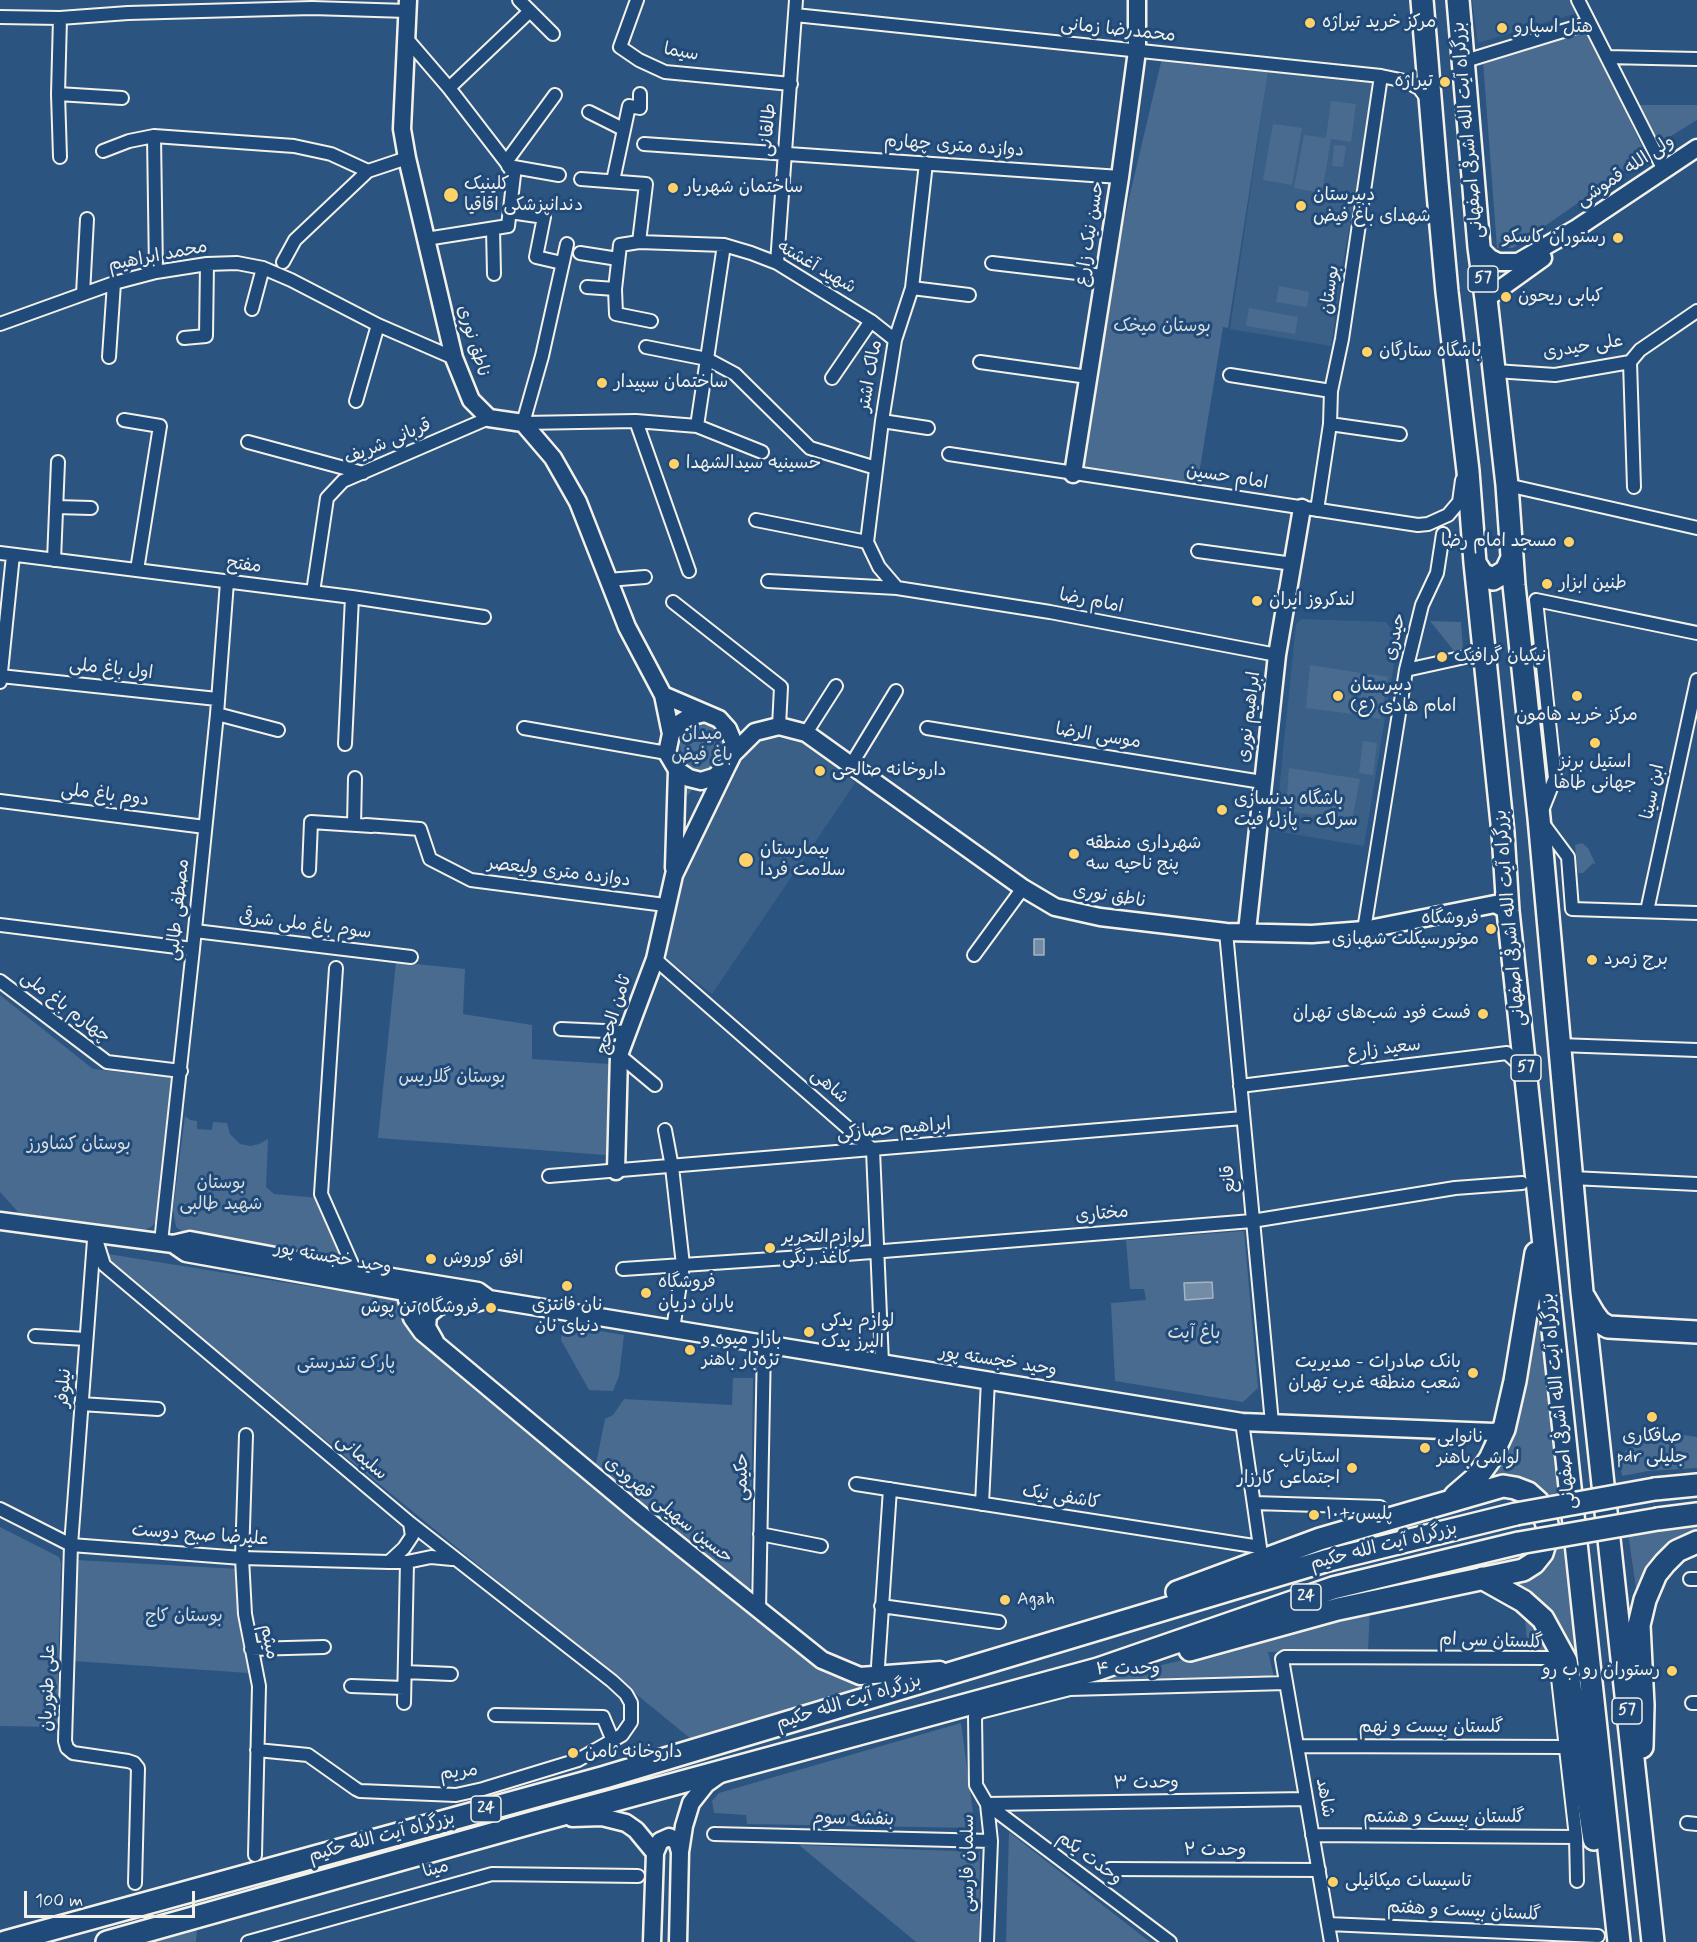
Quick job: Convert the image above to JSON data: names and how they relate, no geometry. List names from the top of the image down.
{
  "streets": {
    "highway": [
      "بزرگراه آیت الله اشرفی اصفهانی",
      "57",
      "بزرگراه آیت الله حکیم",
      "24"
    ],
    "street": [
      "محمدرضا زمانی",
      "سیما",
      "طالقانی",
      "دوازده متری چهارم",
      "ولی الله قموشی",
      "حسن نیک زارع",
      "محمد ابراهیم",
      "شهید آغشته",
      "بوستان",
      "ناطق نوری",
      "علی حیدری",
      "مالک اشتر",
      "قربانی شریف",
      "امام حسین",
      "مفتح",
      "امام رضا",
      "حیدری",
      "اول باغ ملی",
      "ابراهیم نوری",
      "موسی الرضا",
      "ابن سینا",
      "دوم باغ ملی",
      "دوازده متری ولیعصر",
      "مصطفی طالبی",
      "سوم باغ ملی شرقی",
      "چهارم باغ ملی",
      "ثامن الحجج",
      "سعید زارع",
      "شاهی",
      "ابراهیم حصارکی",
      "قانع",
      "مختاری",
      "وحید خجسته پور",
      "نیلوفر",
      "سلیمانی",
      "حکیمی",
      "کاشفی نیک",
      "حسین سهیلی قهرودی",
      "علیرضا صبح دوست",
      "میثم",
      "گلستان سی ام",
      "وحدت ۴",
      "علی طنوریان",
      "گلستان بیست و نهم",
      "مریم",
      "وحدت ۳",
      "شاهد",
      "گلستان بیست و هشتم",
      "بنفشه سوم",
      "وحدت ۲",
      "وحدت یکم",
      "سلمان فارسی",
      "مینا",
      "گلستان بیست و هفتم"
    ]
  },
  "crossings": [
    ["محمدرضا زمانی", "طالقانی"],
    ["محمدرضا زمانی", "بزرگراه آیت الله اشرفی اصفهانی"],
    ["محمدرضا زمانی", "حسن نیک زارع"],
    ["محمدرضا زمانی", "بوستان"],
    ["سیما", "طالقانی"],
    ["طالقانی", "دوازده متری چهارم"],
    ["طالقانی", "شهید آغشته"],
    ["بزرگراه آیت الله اشرفی اصفهانی", "ولی الله قموشی"],
    ["بزرگراه آیت الله اشرفی اصفهانی", "ناطق نوری"],
    ["بزرگراه آیت الله اشرفی اصفهانی", "علی حیدری"],
    ["بزرگراه آیت الله اشرفی اصفهانی", "امام حسین"],
    ["بزرگراه آیت الله اشرفی اصفهانی", "سعید زارع"],
    ["دوازده متری چهارم", "حسن نیک زارع"],
    ["دوازده متری چهارم", "مالک اشتر"],
    ["حسن نیک زارع", "امام حسین"],
    ["محمد ابراهیم", "ناطق نوری"],
    ["شهید آغشته", "مالک اشتر"],
    ["بوستان", "امام حسین"],
    ["بوستان", "ابراهیم نوری"],
    ["ناطق نوری", "قربانی شریف"],
    ["ناطق نوری", "حیدری"],
    ["ناطق نوری", "ابراهیم نوری"],
    ["ناطق نوری", "قانع"],
    ["قربانی شریف", "مفتح"],
    ["امام حسین", "ابراهیم نوری"],
    ["مفتح", "مصطفی طالبی"],
    ["امام رضا", "ابراهیم نوری"],
    ["اول باغ ملی", "مصطفی طالبی"],
    ["ابراهیم نوری", "موسی الرضا"],
    ["دوم باغ ملی", "مصطفی طالبی"],
    ["دوازده متری ولیعصر", "ثامن الحجج"],
    ["مصطفی طالبی", "سوم باغ ملی شرقی"],
    ["مصطفی طالبی", "چهارم باغ ملی"],
    ["مصطفی طالبی", "وحید خجسته پور"],
    ["ثامن الحجج", "شاهی"],
    ["ثامن الحجج", "ابراهیم حصارکی"],
    ["سعید زارع", "قانع"],
    ["شاهی", "ابراهیم حصارکی"],
    ["ابراهیم حصارکی", "قانع"],
    ["قانع", "مختاری"],
    ["قانع", "وحید خجسته پور"],
    ["وحید خجسته پور", "نیلوفر"],
    ["وحید خجسته پور", "سلیمانی"],
    ["وحید خجسته پور", "حکیمی"],
    ["وحید خجسته پور", "حسین سهیلی قهرودی"],
    ["نیلوفر", "سلیمانی"],
    ["نیلوفر", "علیرضا صبح دوست"],
    ["نیلوفر", "علی طنوریان"],
    ["سلیمانی", "علیرضا صبح دوست"],
    ["سلیمانی", "مریم"],
    ["حکیمی", "حسین سهیلی قهرودی"],
    ["حسین سهیلی قهرودی", "بزرگراه آیت الله حکیم"],
    ["علیرضا صبح دوست", "میثم"],
    ["علیرضا صبح دوست", "علی طنوریان"],
    ["میثم", "مریم"],
    ["گلستان سی ام", "گلستان بیست و نهم"],
    ["گلستان سی ام", "شاهد"],
    ["گلستان سی ام", "گلستان بیست و هشتم"],
    ["وحدت ۴", "شاهد"],
    ["وحدت ۴", "سلمان فارسی"],
    ["گلستان بیست و نهم", "شاهد"],
    ["وحدت ۳", "شاهد"],
    ["وحدت ۳", "وحدت یکم"],
    ["وحدت ۳", "سلمان فارسی"],
    ["شاهد", "گلستان بیست و هشتم"],
    ["شاهد", "وحدت ۲"],
    ["شاهد", "گلستان بیست و هفتم"],
    ["بنفشه سوم", "سلمان فارسی"],
    ["وحدت یکم", "سلمان فارسی"]
  ],
  "parks": [
    "بوستان میخک",
    "میدان باغ فیض",
    "بوستان گلاریس",
    "بوستان کشاورز",
    "بوستان شهید طالبی",
    "باغ آیت",
    "پارک تندرستی",
    "بوستان کاج"
  ],
  "places": [
    "مرکز خرید تیراژه",
    "هتل اسپارو",
    "تیراژه",
    "ساختمان شهریار",
    "کلینیک دندانپزشکی اقاقیا",
    "دبیرستان شهدای باغ فیض",
    "رستوران کاسکو",
    "کبابی ریحون",
    "باشگاه ستارگان",
    "ساختمان سپیدار",
    "حسینیه سیدالشهدا",
    "مسجد امام رضا",
    "طنین ابزار",
    "لندکروز ایران",
    "نیکیان گرافیک",
    "دبیرستان امام هادی (ع)",
    "مرکز خرید هامون",
    "استیل برنز جهانی طاها",
    "داروخانه صالحی",
    "باشگاه بدنسازی سرلک - پازل فیت",
    "شهرداری منطقه پنج ناحیه سه",
    "بیمارستان سلامت فردا",
    "فروشگاه موتورسیکلت شهبازی",
    "برج زمرد",
    "فست فود شب‌های تهران",
    "لوازم‌التحریر کاغذ رنگی",
    "افق کوروش",
    "نان فانتزی دنیای نان",
    "فروشگاه یاران دریان",
    "فروشگاه تن پوش",
    "لوازم یدکی البرز یدک",
    "بازار میوه و تره‌بار باهنر",
    "بانک صادرات - مدیریت شعب منطقه غرب تهران",
    "صافکاری pdr جلیلی",
    "نانوایی لواشی باهنر",
    "استارتاپ اجتماعی کارزار",
    "پلیس +۱۰",
    "Agah",
    "رستوران رو ب رو",
    "داروخانه ثامن",
    "تاسیسات میکائیلی"
  ],
  "scale_bar": "100 m"
}
